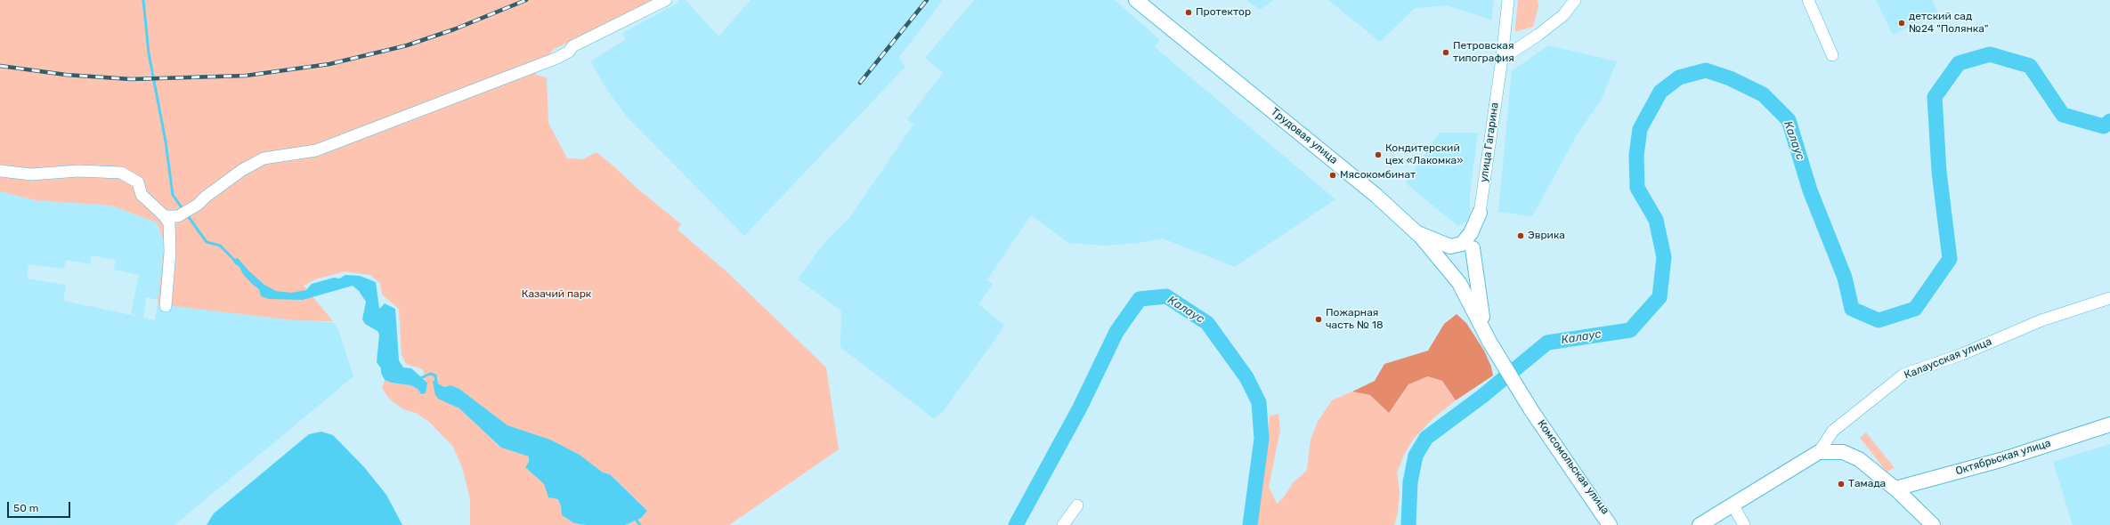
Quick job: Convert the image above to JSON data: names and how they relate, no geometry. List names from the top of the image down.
{
  "streets": {
    "main road": [
      "Трудовая улица",
      "улица Гагарина",
      "Калаусская улица",
      "Октябрьская улица",
      "Комсомольская улица"
    ]
  },
  "crossings": [
    ["Трудовая улица", "улица Гагарина"]
  ],
  "water": ["Калаус"],
  "parks": ["Казачий парк"],
  "places": [
    "Протектор",
    "детский сад №24 \"Полянка\"",
    "Петровская типография",
    "Кондитерский цех «Лакомка»",
    "Мясокомбинат",
    "Эврика",
    "Пожарная часть № 18",
    "Тамада"
  ],
  "scale_bar": "50 m"
}
